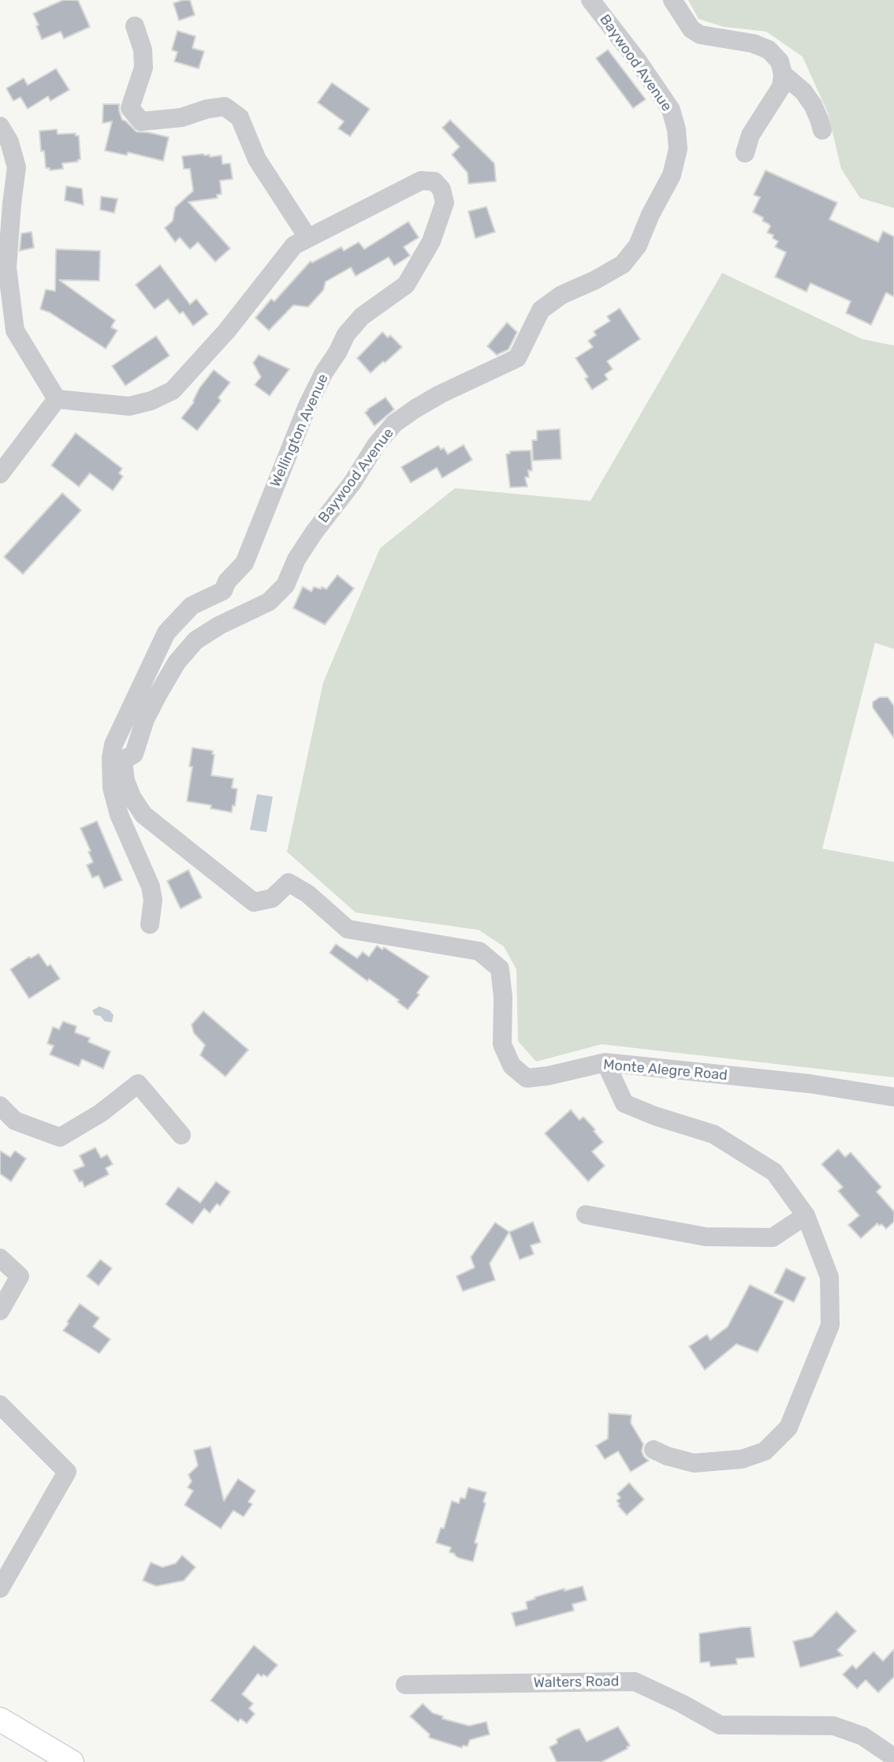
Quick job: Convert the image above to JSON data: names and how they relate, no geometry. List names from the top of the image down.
{
  "streets": {
    "street": [
      "Baywood Avenue",
      "Wellington Avenue",
      "Monte Alegre Road",
      "Walters Road"
    ]
  },
  "crossings": [
    ["Baywood Avenue", "Wellington Avenue"],
    ["Baywood Avenue", "Monte Alegre Road"],
    ["Wellington Avenue", "Monte Alegre Road"]
  ]
}
